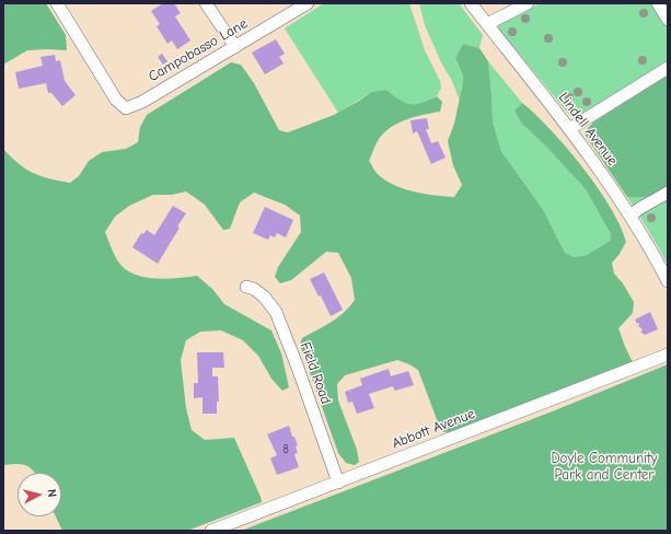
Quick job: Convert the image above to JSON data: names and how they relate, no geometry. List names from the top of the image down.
{
  "streets": {
    "street": [
      "Campobasso Lane",
      "Lindell Avenue",
      "Field Road",
      "Abbott Avenue"
    ]
  },
  "crossings": [
    ["Field Road", "Abbott Avenue"]
  ],
  "parks": ["Doyle Community Park and Center"],
  "house_numbers": ["8"],
  "north": "right"
}
